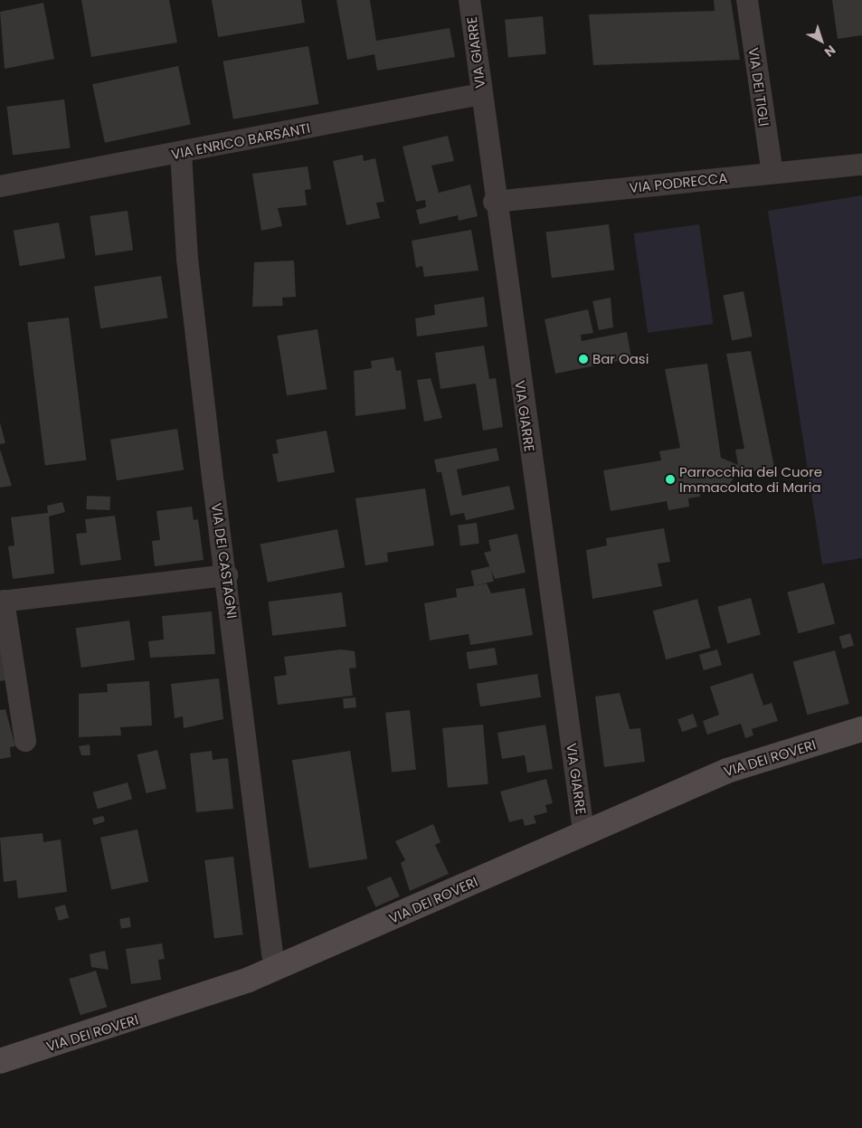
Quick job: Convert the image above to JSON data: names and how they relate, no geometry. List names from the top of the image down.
{
  "streets": {
    "street": [
      "VIA GIARRE",
      "VIA DEI TIGLI",
      "VIA ENRICO BARSANTI",
      "VIA PODRECCA",
      "VIA DEI CASTAGNI",
      "VIA DEI ROVERI"
    ]
  },
  "crossings": [
    ["VIA GIARRE", "VIA ENRICO BARSANTI"],
    ["VIA GIARRE", "VIA PODRECCA"],
    ["VIA GIARRE", "VIA DEI ROVERI"],
    ["VIA DEI TIGLI", "VIA PODRECCA"],
    ["VIA ENRICO BARSANTI", "VIA DEI CASTAGNI"],
    ["VIA DEI CASTAGNI", "VIA DEI ROVERI"]
  ],
  "places": ["Bar Oasi", "Parrocchia del Cuore Immacolato di Maria"],
  "north": "bottom right"
}
